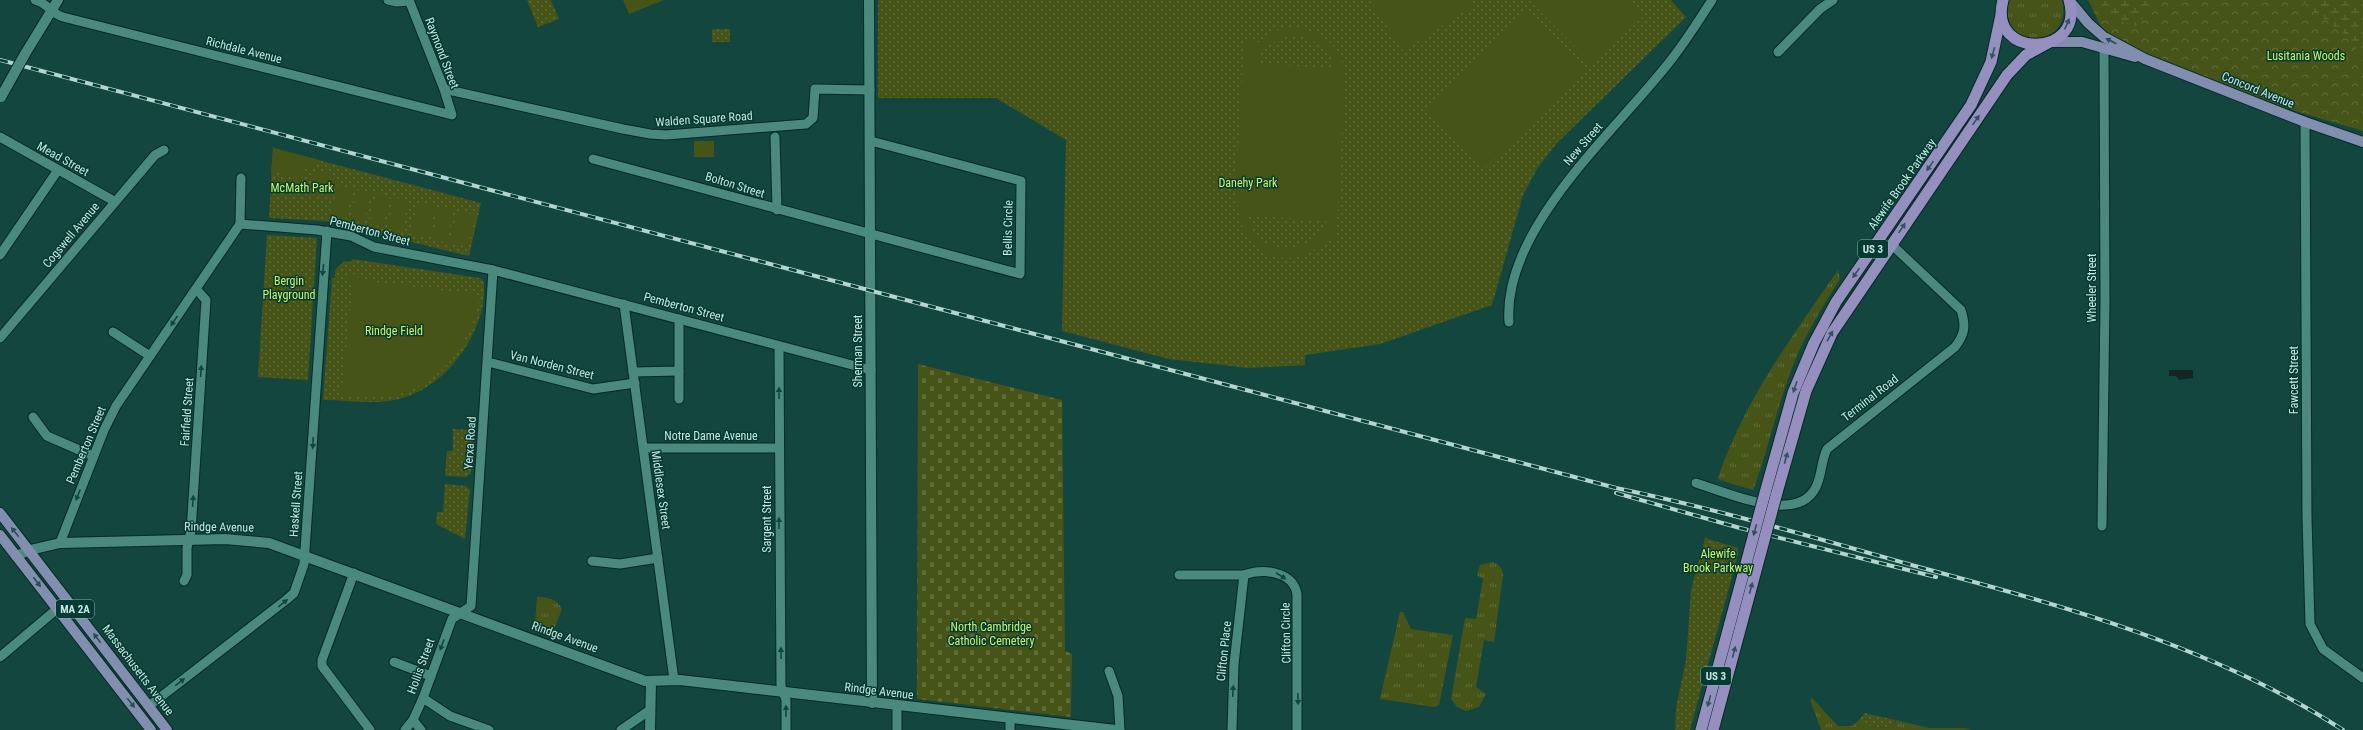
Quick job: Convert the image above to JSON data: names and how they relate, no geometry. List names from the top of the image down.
{
  "streets": {
    "highway": ["Alewife Brook Parkway", "US 3"],
    "main road": ["Concord Avenue", "MA 2A", "Massachusetts Avenue"],
    "street": [
      "Richdale Avenue",
      "Raymond Street",
      "Walden Square Road",
      "New Street",
      "Mead Street",
      "Bolton Street",
      "Bellis Circle",
      "Pemberton Street",
      "Cogswell Avenue",
      "Wheeler Street",
      "Sherman Street",
      "Van Norden Street",
      "Fawcett Street",
      "Terminal Road",
      "Fairfield Street",
      "Notre Dame Avenue",
      "Yerxa Road",
      "Middlesex Street",
      "Haskell Street",
      "Sargent Street",
      "Rindge Avenue",
      "Clifton Circle",
      "Clifton Place",
      "Hollis Street"
    ]
  },
  "crossings": [
    ["Richdale Avenue", "Raymond Street"],
    ["Raymond Street", "Walden Square Road"],
    ["Concord Avenue", "Alewife Brook Parkway"],
    ["Concord Avenue", "US 3"],
    ["Concord Avenue", "Wheeler Street"],
    ["Concord Avenue", "Fawcett Street"],
    ["Walden Square Road", "Sherman Street"],
    ["Mead Street", "Cogswell Avenue"],
    ["Alewife Brook Parkway", "US 3"],
    ["Alewife Brook Parkway", "Terminal Road"],
    ["Bolton Street", "Bellis Circle"],
    ["Bolton Street", "Sherman Street"],
    ["Bellis Circle", "Sherman Street"],
    ["Pemberton Street", "Sherman Street"],
    ["Pemberton Street", "Fairfield Street"],
    ["Pemberton Street", "Yerxa Road"],
    ["Pemberton Street", "Middlesex Street"],
    ["Pemberton Street", "Haskell Street"],
    ["Pemberton Street", "Sargent Street"],
    ["Pemberton Street", "Rindge Avenue"],
    ["Sherman Street", "Rindge Avenue"],
    ["Van Norden Street", "Yerxa Road"],
    ["Van Norden Street", "Middlesex Street"],
    ["Fairfield Street", "Rindge Avenue"],
    ["Notre Dame Avenue", "Middlesex Street"],
    ["Notre Dame Avenue", "Sargent Street"],
    ["Yerxa Road", "Rindge Avenue"],
    ["Yerxa Road", "Hollis Street"],
    ["Middlesex Street", "Rindge Avenue"],
    ["Haskell Street", "Rindge Avenue"],
    ["Haskell Street", "Massachusetts Avenue"],
    ["Sargent Street", "Rindge Avenue"],
    ["Rindge Avenue", "MA 2A"],
    ["Rindge Avenue", "Hollis Street"],
    ["Rindge Avenue", "Massachusetts Avenue"],
    ["Clifton Circle", "Clifton Place"]
  ],
  "one_way": [
    "Fairfield Street",
    "Sargent Street",
    "Clifton Circle",
    "Clifton Place",
    "Hollis Street"
  ],
  "parks": [
    "Lusitania Woods",
    "Danehy Park",
    "McMath Park",
    "Bergin Playground",
    "Rindge Field",
    "Alewife Brook Parkway",
    "North Cambridge Catholic Cemetery"
  ]
}
